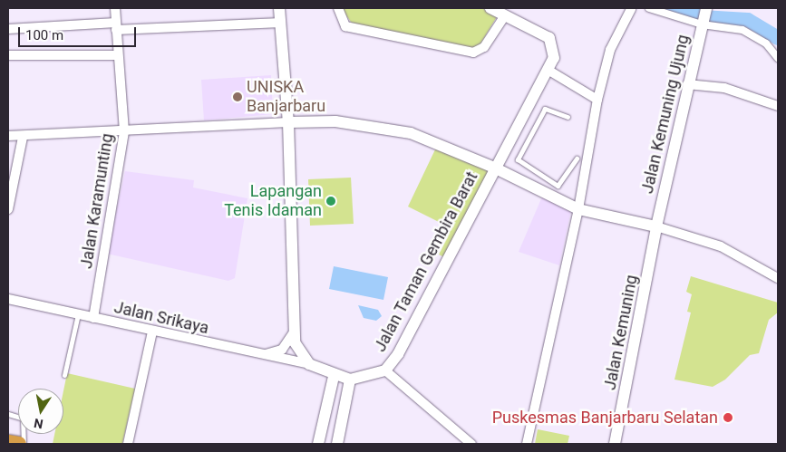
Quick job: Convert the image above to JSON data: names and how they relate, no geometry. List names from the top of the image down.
{
  "streets": {
    "street": [
      "Jalan Kemuning Ujung",
      "Jalan Karamunting",
      "Jalan Taman Gembira Barat",
      "Jalan Srikaya",
      "Jalan Kemuning"
    ]
  },
  "crossings": [
    ["Jalan Kemuning Ujung", "Jalan Kemuning"],
    ["Jalan Karamunting", "Jalan Srikaya"]
  ],
  "places": ["UNISKA Banjarbaru", "Lapangan Tenis Idaman", "Puskesmas Banjarbaru Selatan"],
  "scale_bar": "100 m",
  "north": "bottom"
}
